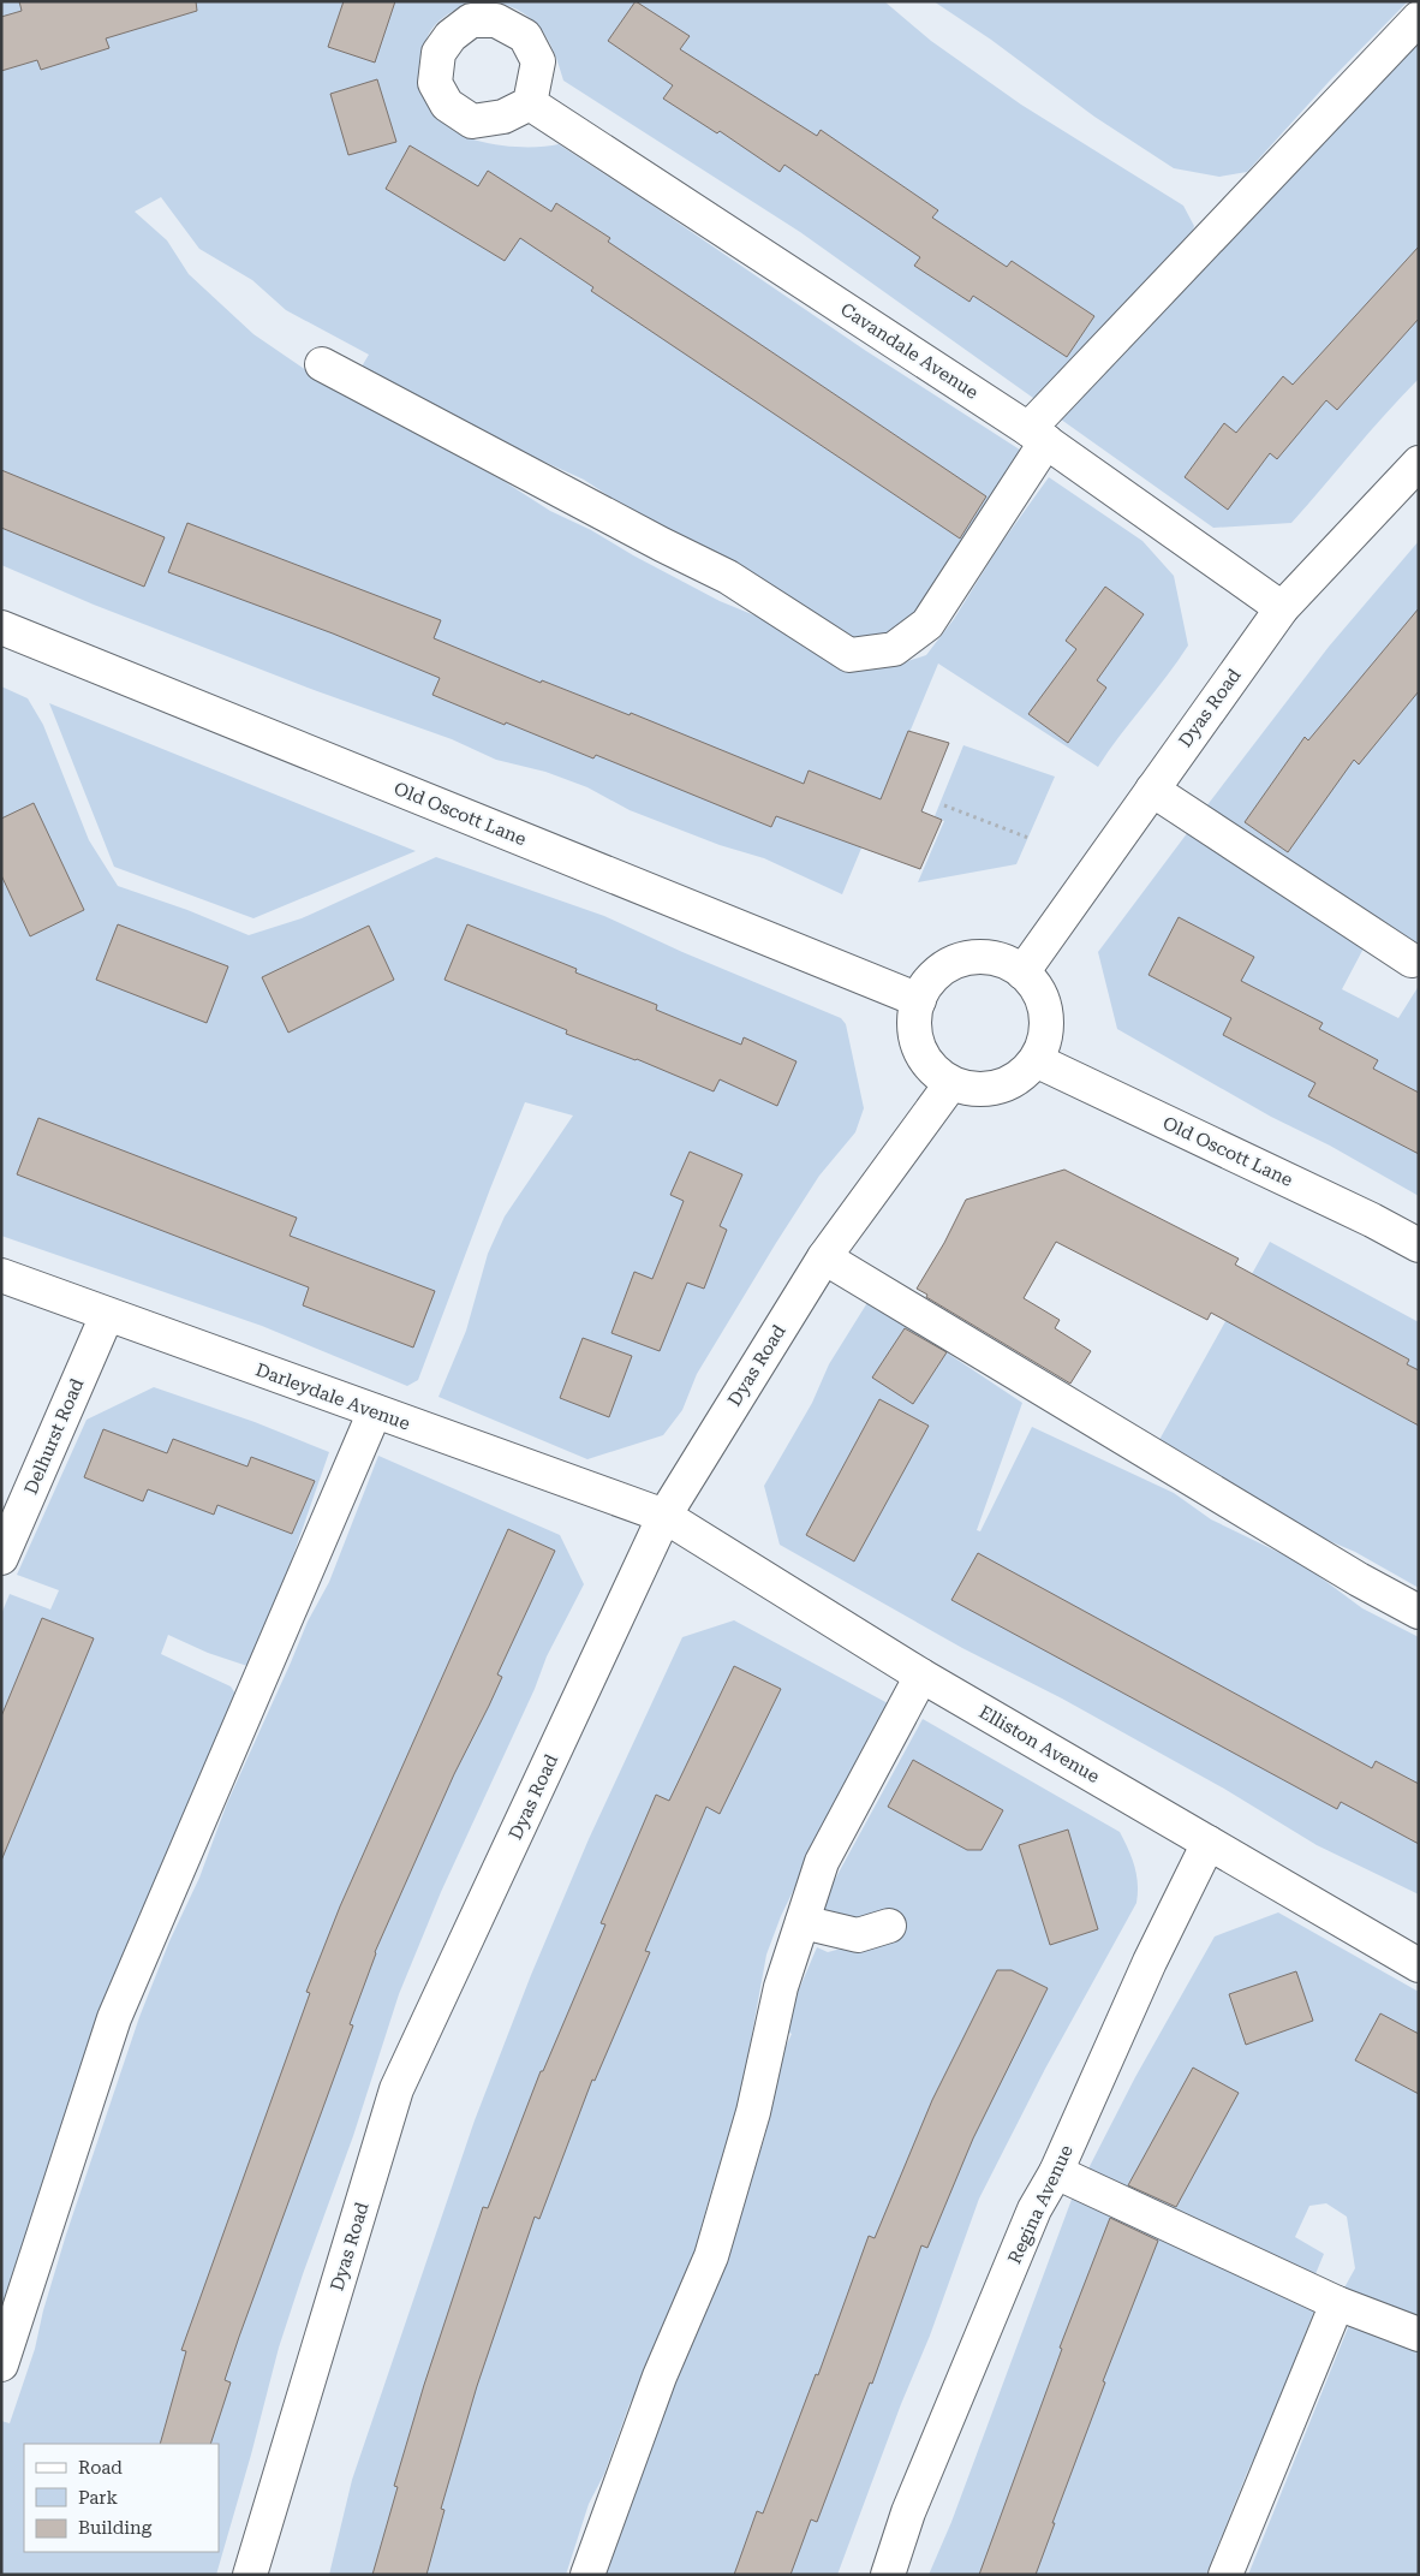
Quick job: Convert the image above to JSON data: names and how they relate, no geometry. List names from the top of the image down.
{
  "streets": {
    "street": [
      "Cavandale Avenue",
      "Dyas Road",
      "Old Oscott Lane",
      "Darleydale Avenue",
      "Delhurst Road",
      "Elliston Avenue",
      "Regina Avenue"
    ]
  },
  "crossings": [
    ["Cavandale Avenue", "Dyas Road"],
    ["Dyas Road", "Old Oscott Lane"],
    ["Dyas Road", "Darleydale Avenue"],
    ["Dyas Road", "Elliston Avenue"],
    ["Darleydale Avenue", "Delhurst Road"],
    ["Darleydale Avenue", "Elliston Avenue"],
    ["Elliston Avenue", "Regina Avenue"]
  ],
  "legend": ["Road", "Park", "Building"]
}
